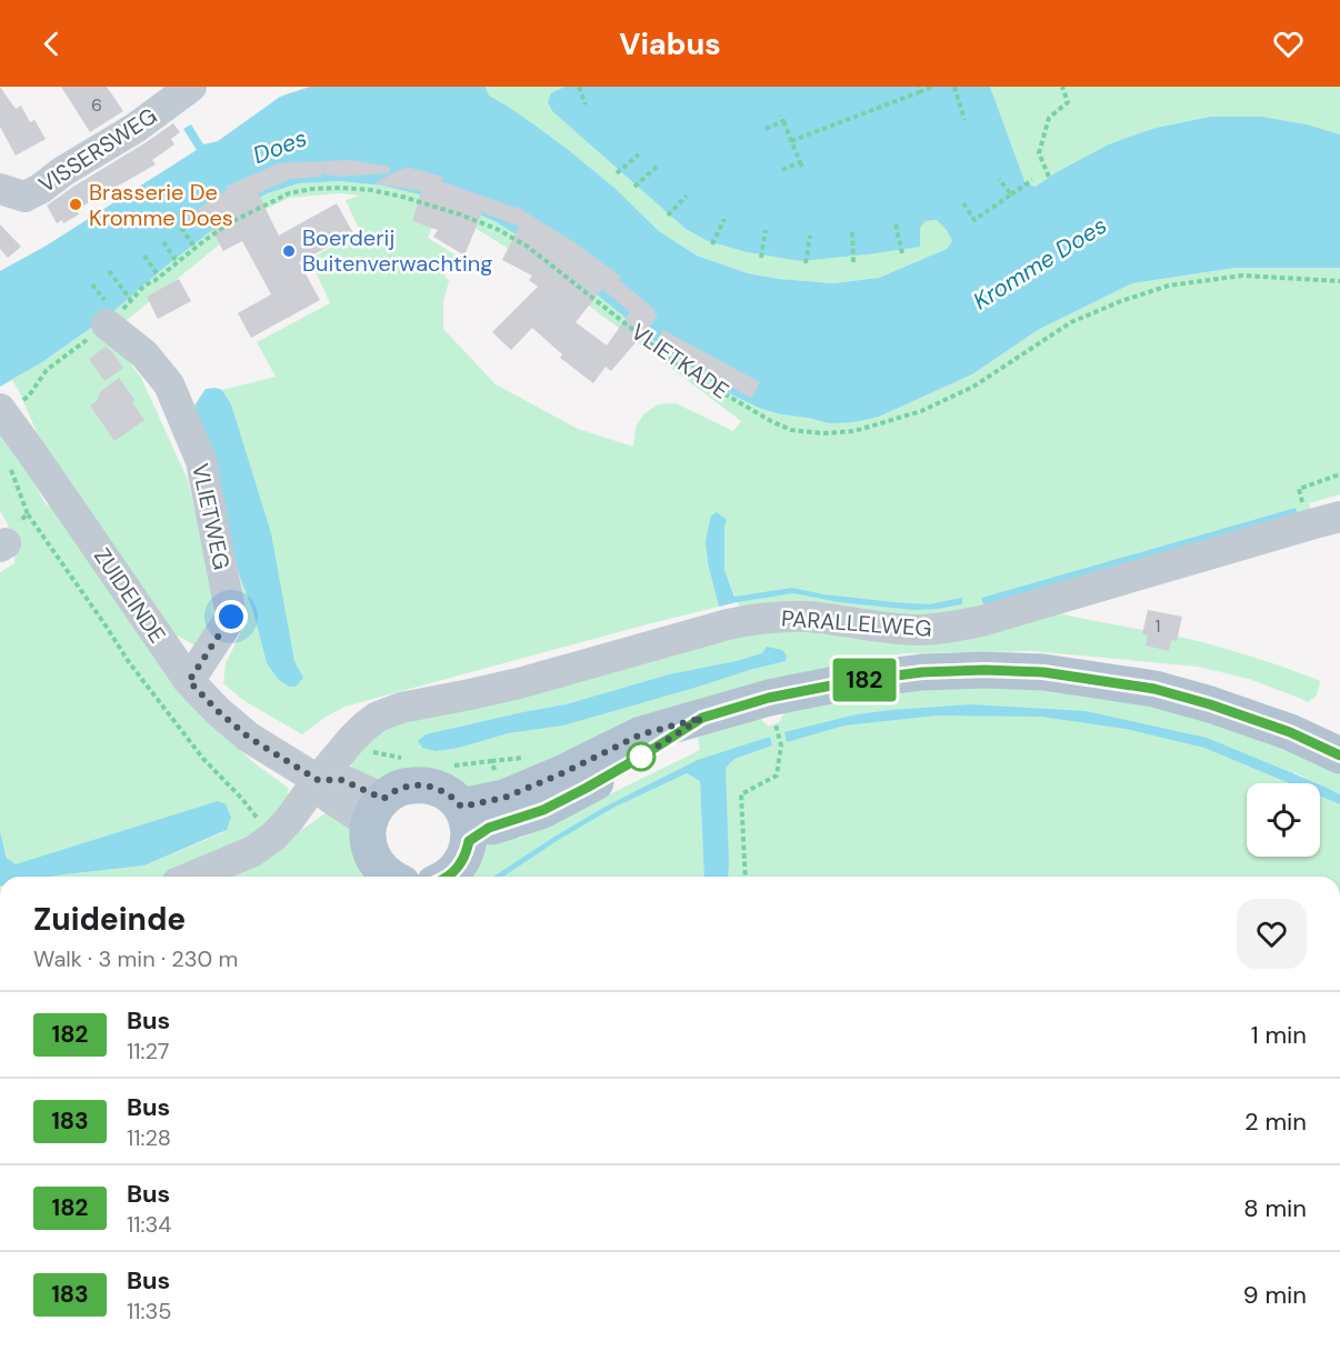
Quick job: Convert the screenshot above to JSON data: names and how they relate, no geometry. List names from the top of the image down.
{
  "streets": {
    "street": [
      "VISSERSWEG",
      "VLIETWEG",
      "ZUIDEINDE",
      "PARALLELWEG"
    ],
    "path": ["VLIETKADE"]
  },
  "crossings": [
    ["VLIETKADE", "VLIETWEG"],
    ["VLIETKADE", "ZUIDEINDE"],
    ["VLIETWEG", "ZUIDEINDE"],
    ["ZUIDEINDE", "PARALLELWEG"]
  ],
  "water": ["Does", "Kromme Does"],
  "places": ["Brasserie De Kromme Does", "Boerderij Buitenverwachting"],
  "lines": ["bus line 182"],
  "house_numbers": ["6", "1"],
  "page": {
    "header": "Viabus",
    "on_map": "182",
    "heading": ["Zuideinde", "Walk · 3 min · 230 m"],
    "list": [
      {
        "mark": "182",
        "name": "Bus",
        "note": "11:27",
        "value": "1 min"
      },
      {
        "mark": "183",
        "name": "Bus",
        "note": "11:28",
        "value": "2 min"
      },
      {
        "mark": "182",
        "name": "Bus",
        "note": "11:34",
        "value": "8 min"
      },
      {
        "mark": "183",
        "name": "Bus",
        "note": "11:35",
        "value": "9 min"
      }
    ]
  }
}
